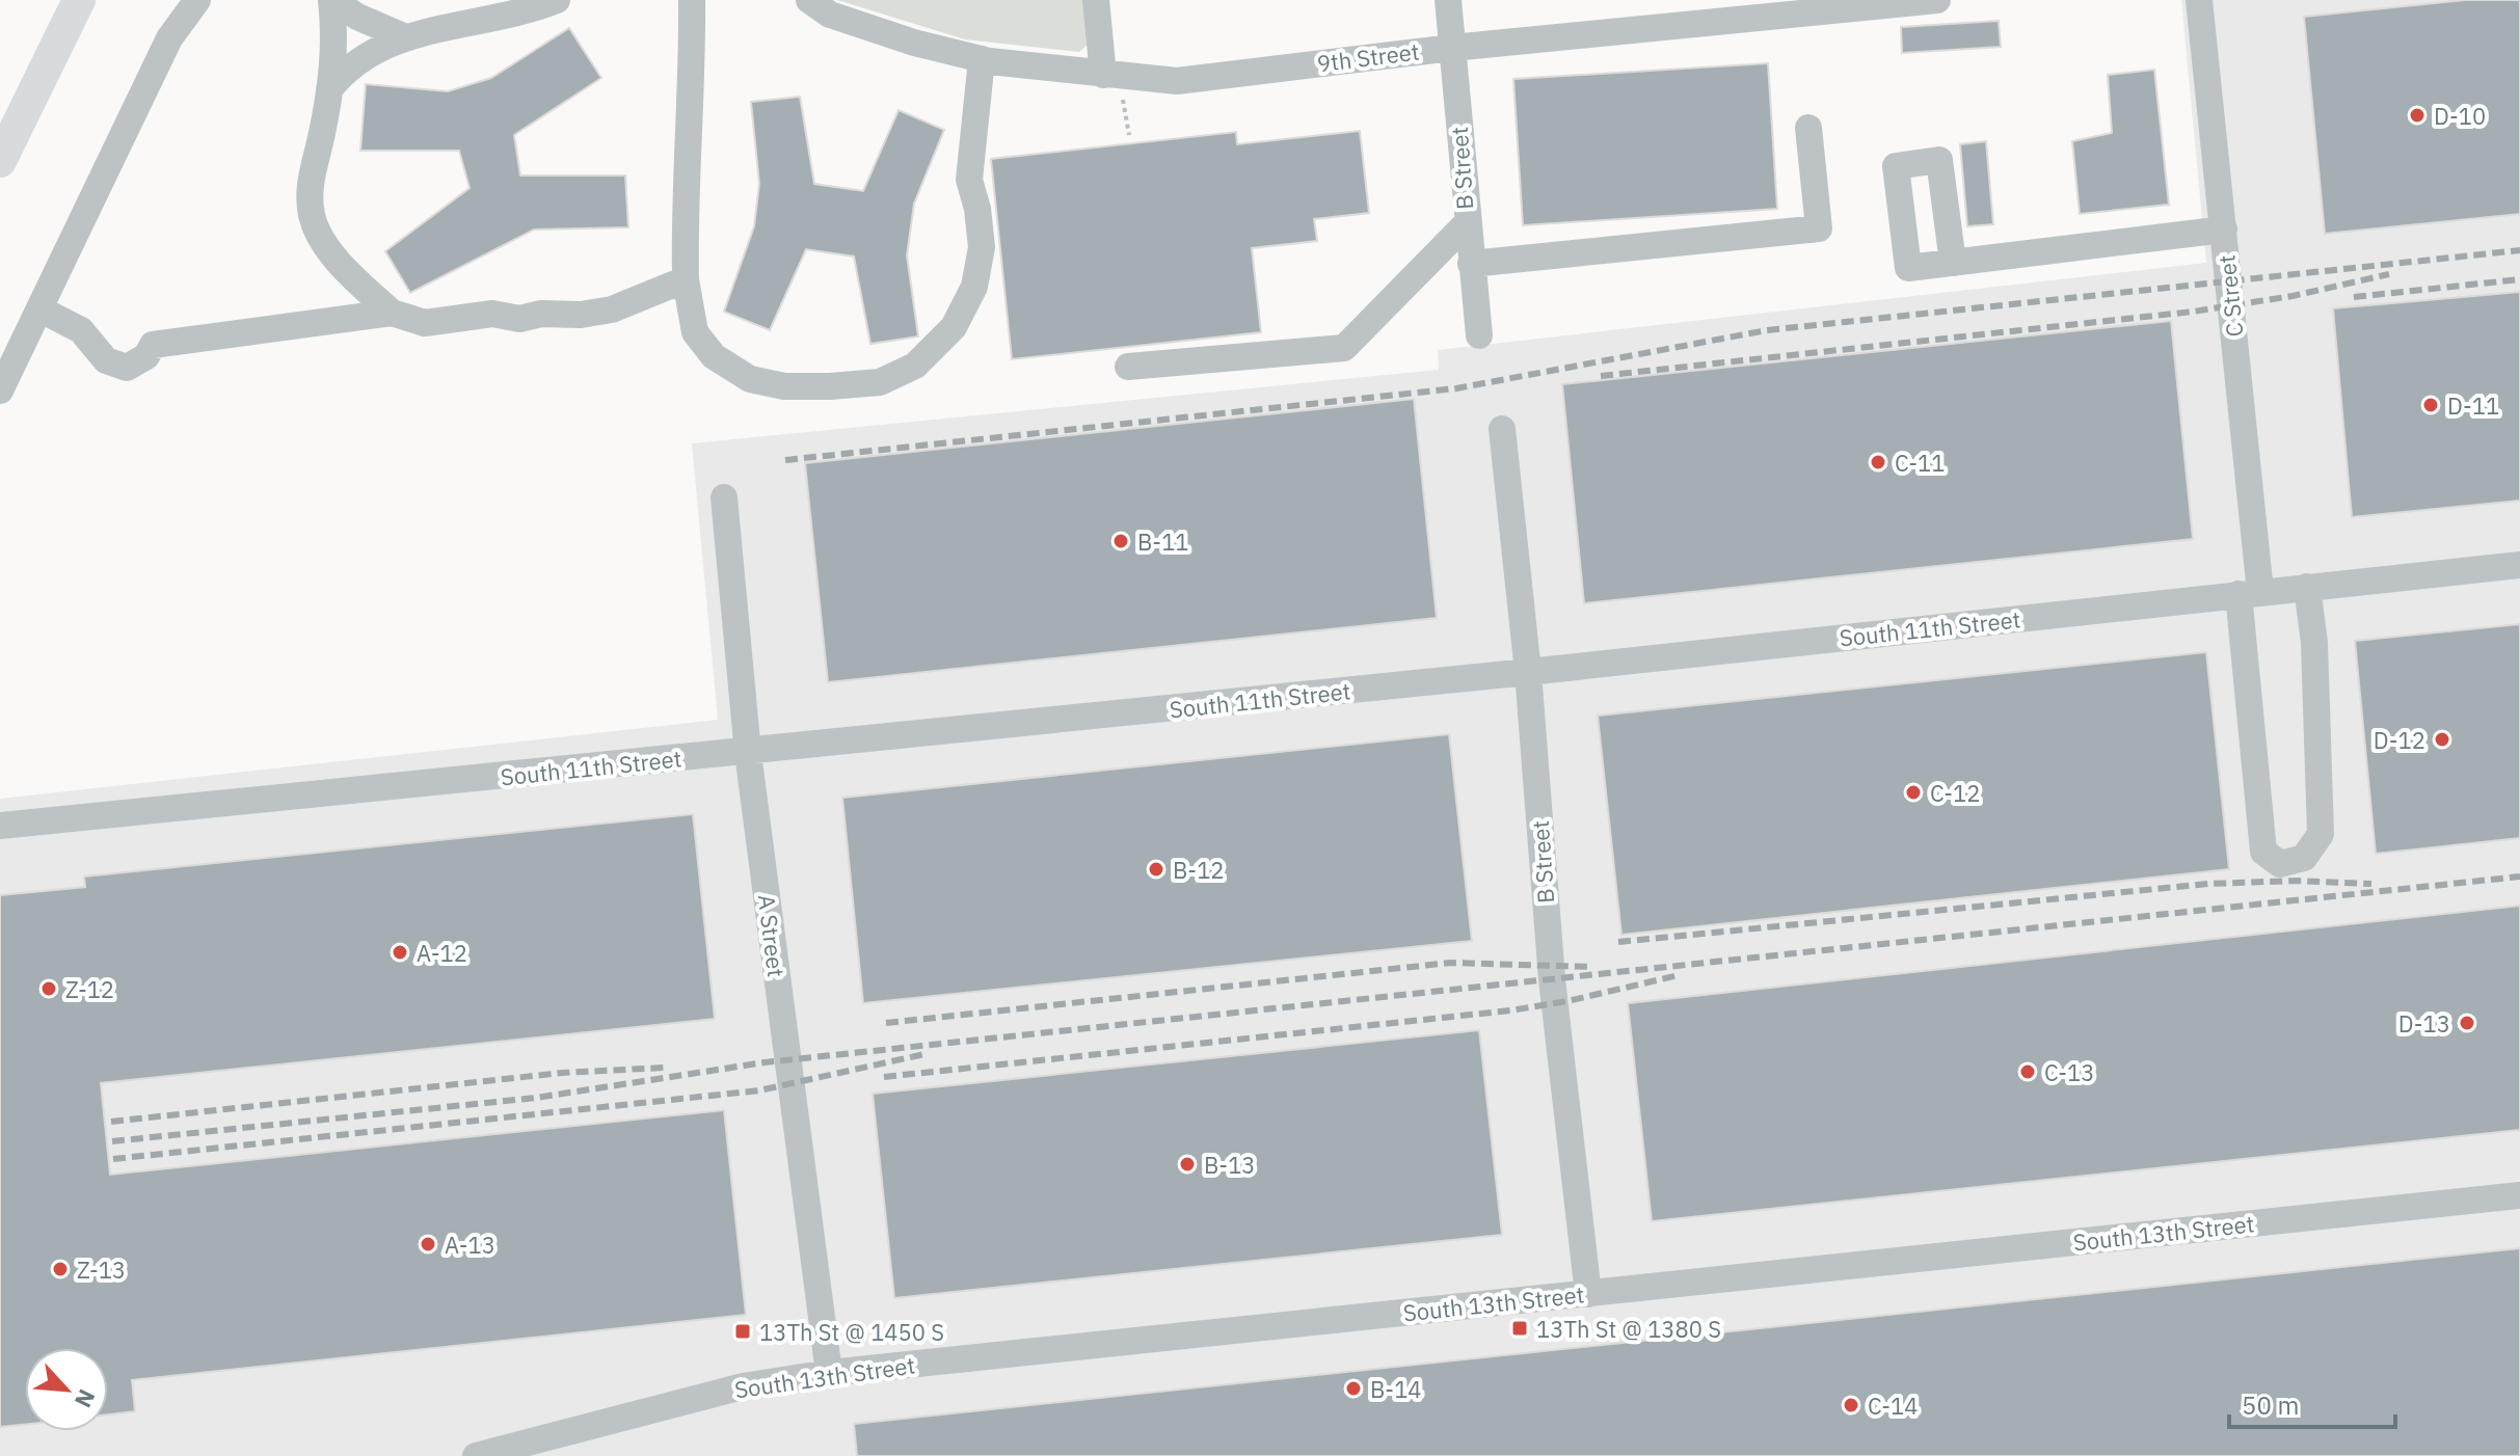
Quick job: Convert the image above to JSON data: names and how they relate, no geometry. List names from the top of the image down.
{
  "streets": {
    "lane": [
      "9th Street",
      "B Street",
      "C Street",
      "South 11th Street",
      "A Street",
      "South 13th Street"
    ]
  },
  "crossings": [
    ["9th Street", "B Street"],
    ["B Street", "South 11th Street"],
    ["B Street", "South 13th Street"],
    ["C Street", "South 11th Street"],
    ["South 11th Street", "A Street"],
    ["A Street", "South 13th Street"]
  ],
  "places": {
    "other": [
      "D-10",
      "D-11",
      "C-11",
      "B-11",
      "D-12",
      "C-12",
      "B-12",
      "A-12",
      "Z-12",
      "D-13",
      "C-13",
      "B-13",
      "A-13",
      "Z-13",
      "B-14",
      "C-14"
    ],
    "transit": ["13Th St @ 1380 S", "13Th St @ 1450 S"]
  },
  "scale_bar": "50 m",
  "north": "bottom right"
}
